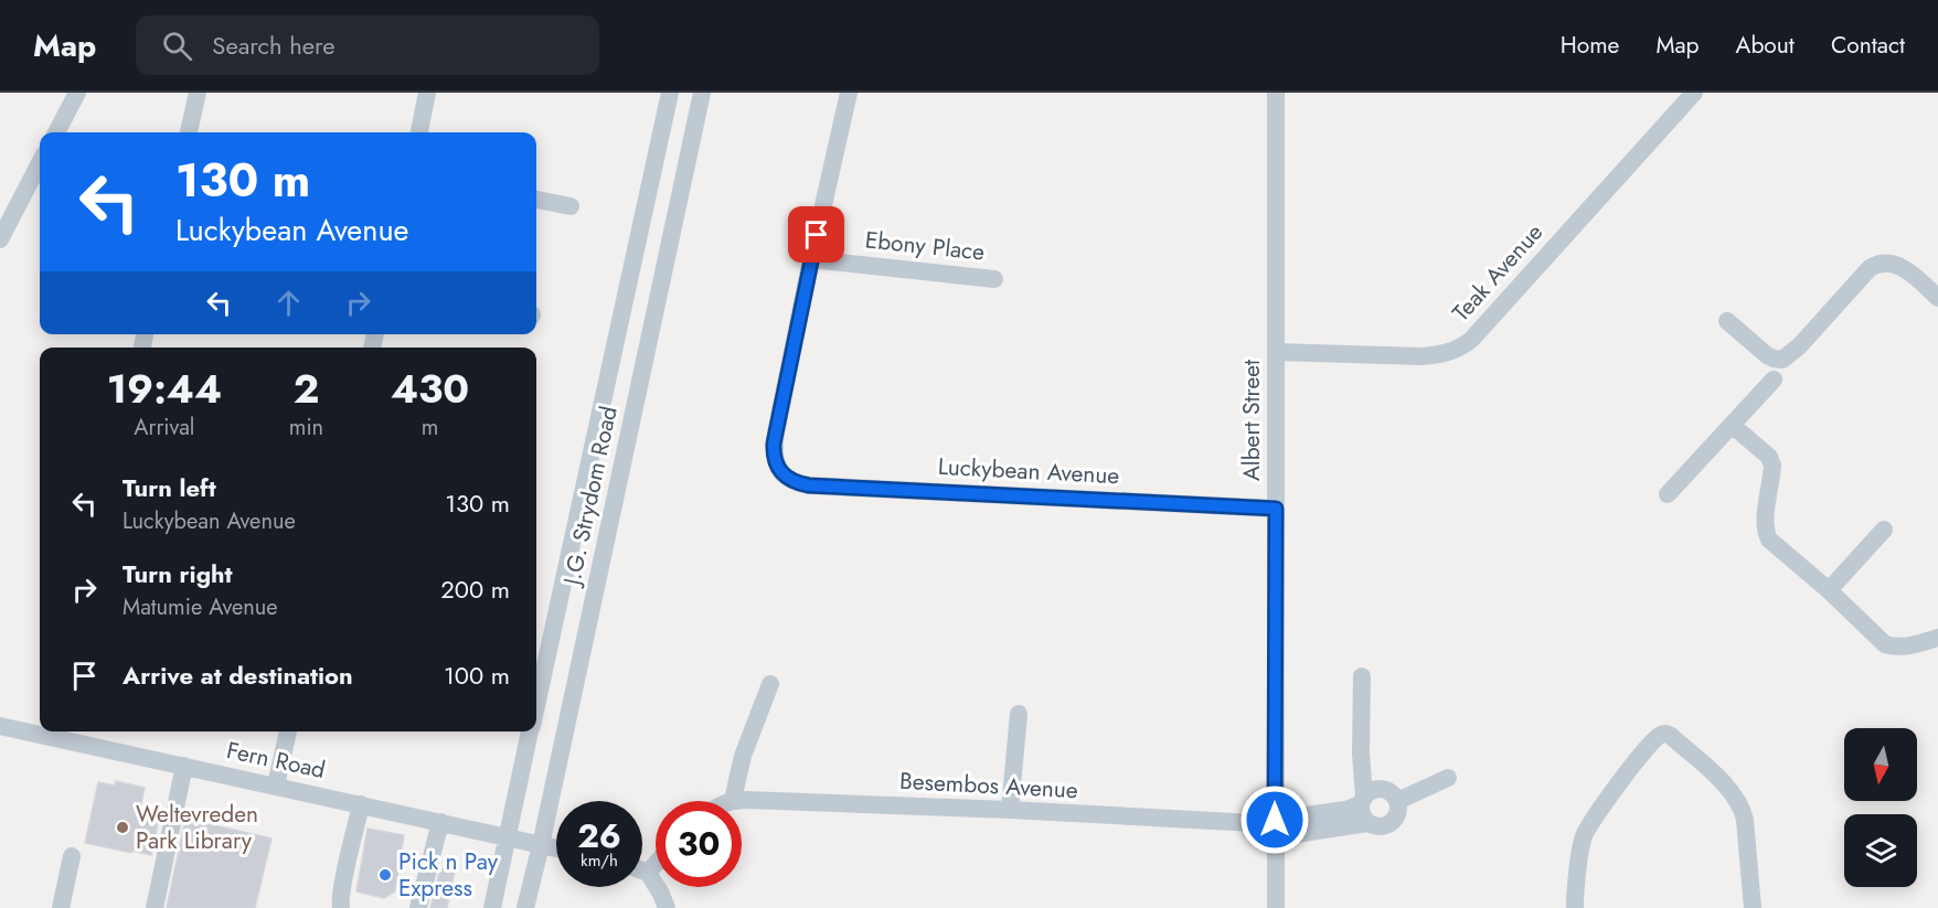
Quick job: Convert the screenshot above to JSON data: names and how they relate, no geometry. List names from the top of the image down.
{
  "streets": {
    "street": [
      "Ebony Place",
      "Teak Avenue",
      "Albert Street",
      "Luckybean Avenue",
      "J.G. Strydom Road",
      "Fern Road",
      "Besembos Avenue"
    ]
  },
  "crossings": [
    ["Ebony Place", "Luckybean Avenue"],
    ["Teak Avenue", "Albert Street"],
    ["Albert Street", "Luckybean Avenue"],
    ["Albert Street", "Besembos Avenue"],
    ["J.G. Strydom Road", "Fern Road"]
  ],
  "places": ["Weltevreden Park Library", "Pick n Pay Express"],
  "north": "bottom",
  "page": {
    "header": "Map",
    "search": "Search here",
    "nav": [
      "Home",
      "Map",
      "About",
      "Contact"
    ],
    "turn": ["130 m", "Luckybean Avenue"],
    "eta": [
      "19:44",
      "Arrival",
      "2",
      "min",
      "430",
      "m"
    ],
    "list": [
      {
        "name": "Turn left",
        "note": "Luckybean Avenue",
        "value": "130 m"
      },
      {
        "name": "Turn right",
        "note": "Matumie Avenue",
        "value": "200 m"
      },
      {
        "name": "Arrive at destination",
        "value": "100 m"
      }
    ],
    "speed": "26 km/h",
    "limit": "30"
  }
}
